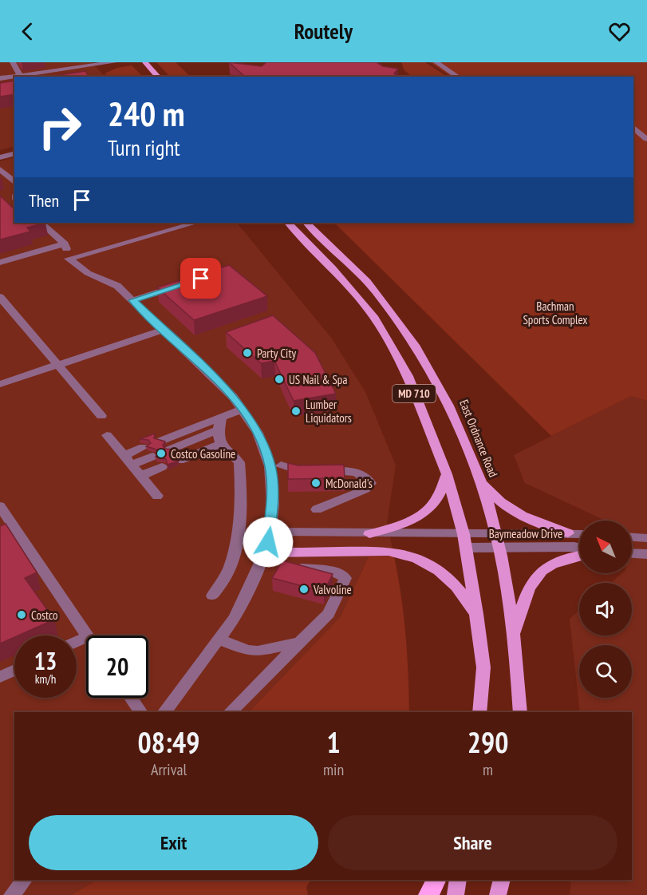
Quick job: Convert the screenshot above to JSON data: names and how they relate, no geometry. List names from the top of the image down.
{
  "streets": {
    "main road": ["MD 710", "East Ordnance Road"],
    "street": ["Baymeadow Drive"]
  },
  "crossings": [
    ["MD 710", "Baymeadow Drive"],
    ["East Ordnance Road", "Baymeadow Drive"]
  ],
  "parks": ["Bachman Sports Complex"],
  "places": [
    "Party City",
    "US Nail & Spa",
    "Lumber Liquidators",
    "Costco Gasoline",
    "McDonald's",
    "Valvoline",
    "Costco"
  ],
  "north": "top left",
  "page": {
    "header": "Routely",
    "turn": ["240 m", "Turn right"],
    "then": "Then",
    "speed": "13 km/h",
    "limit": "20",
    "eta": [
      "08:49",
      "Arrival",
      "1",
      "min",
      "290",
      "m"
    ],
    "buttons": ["Exit", "Share"]
  }
}
